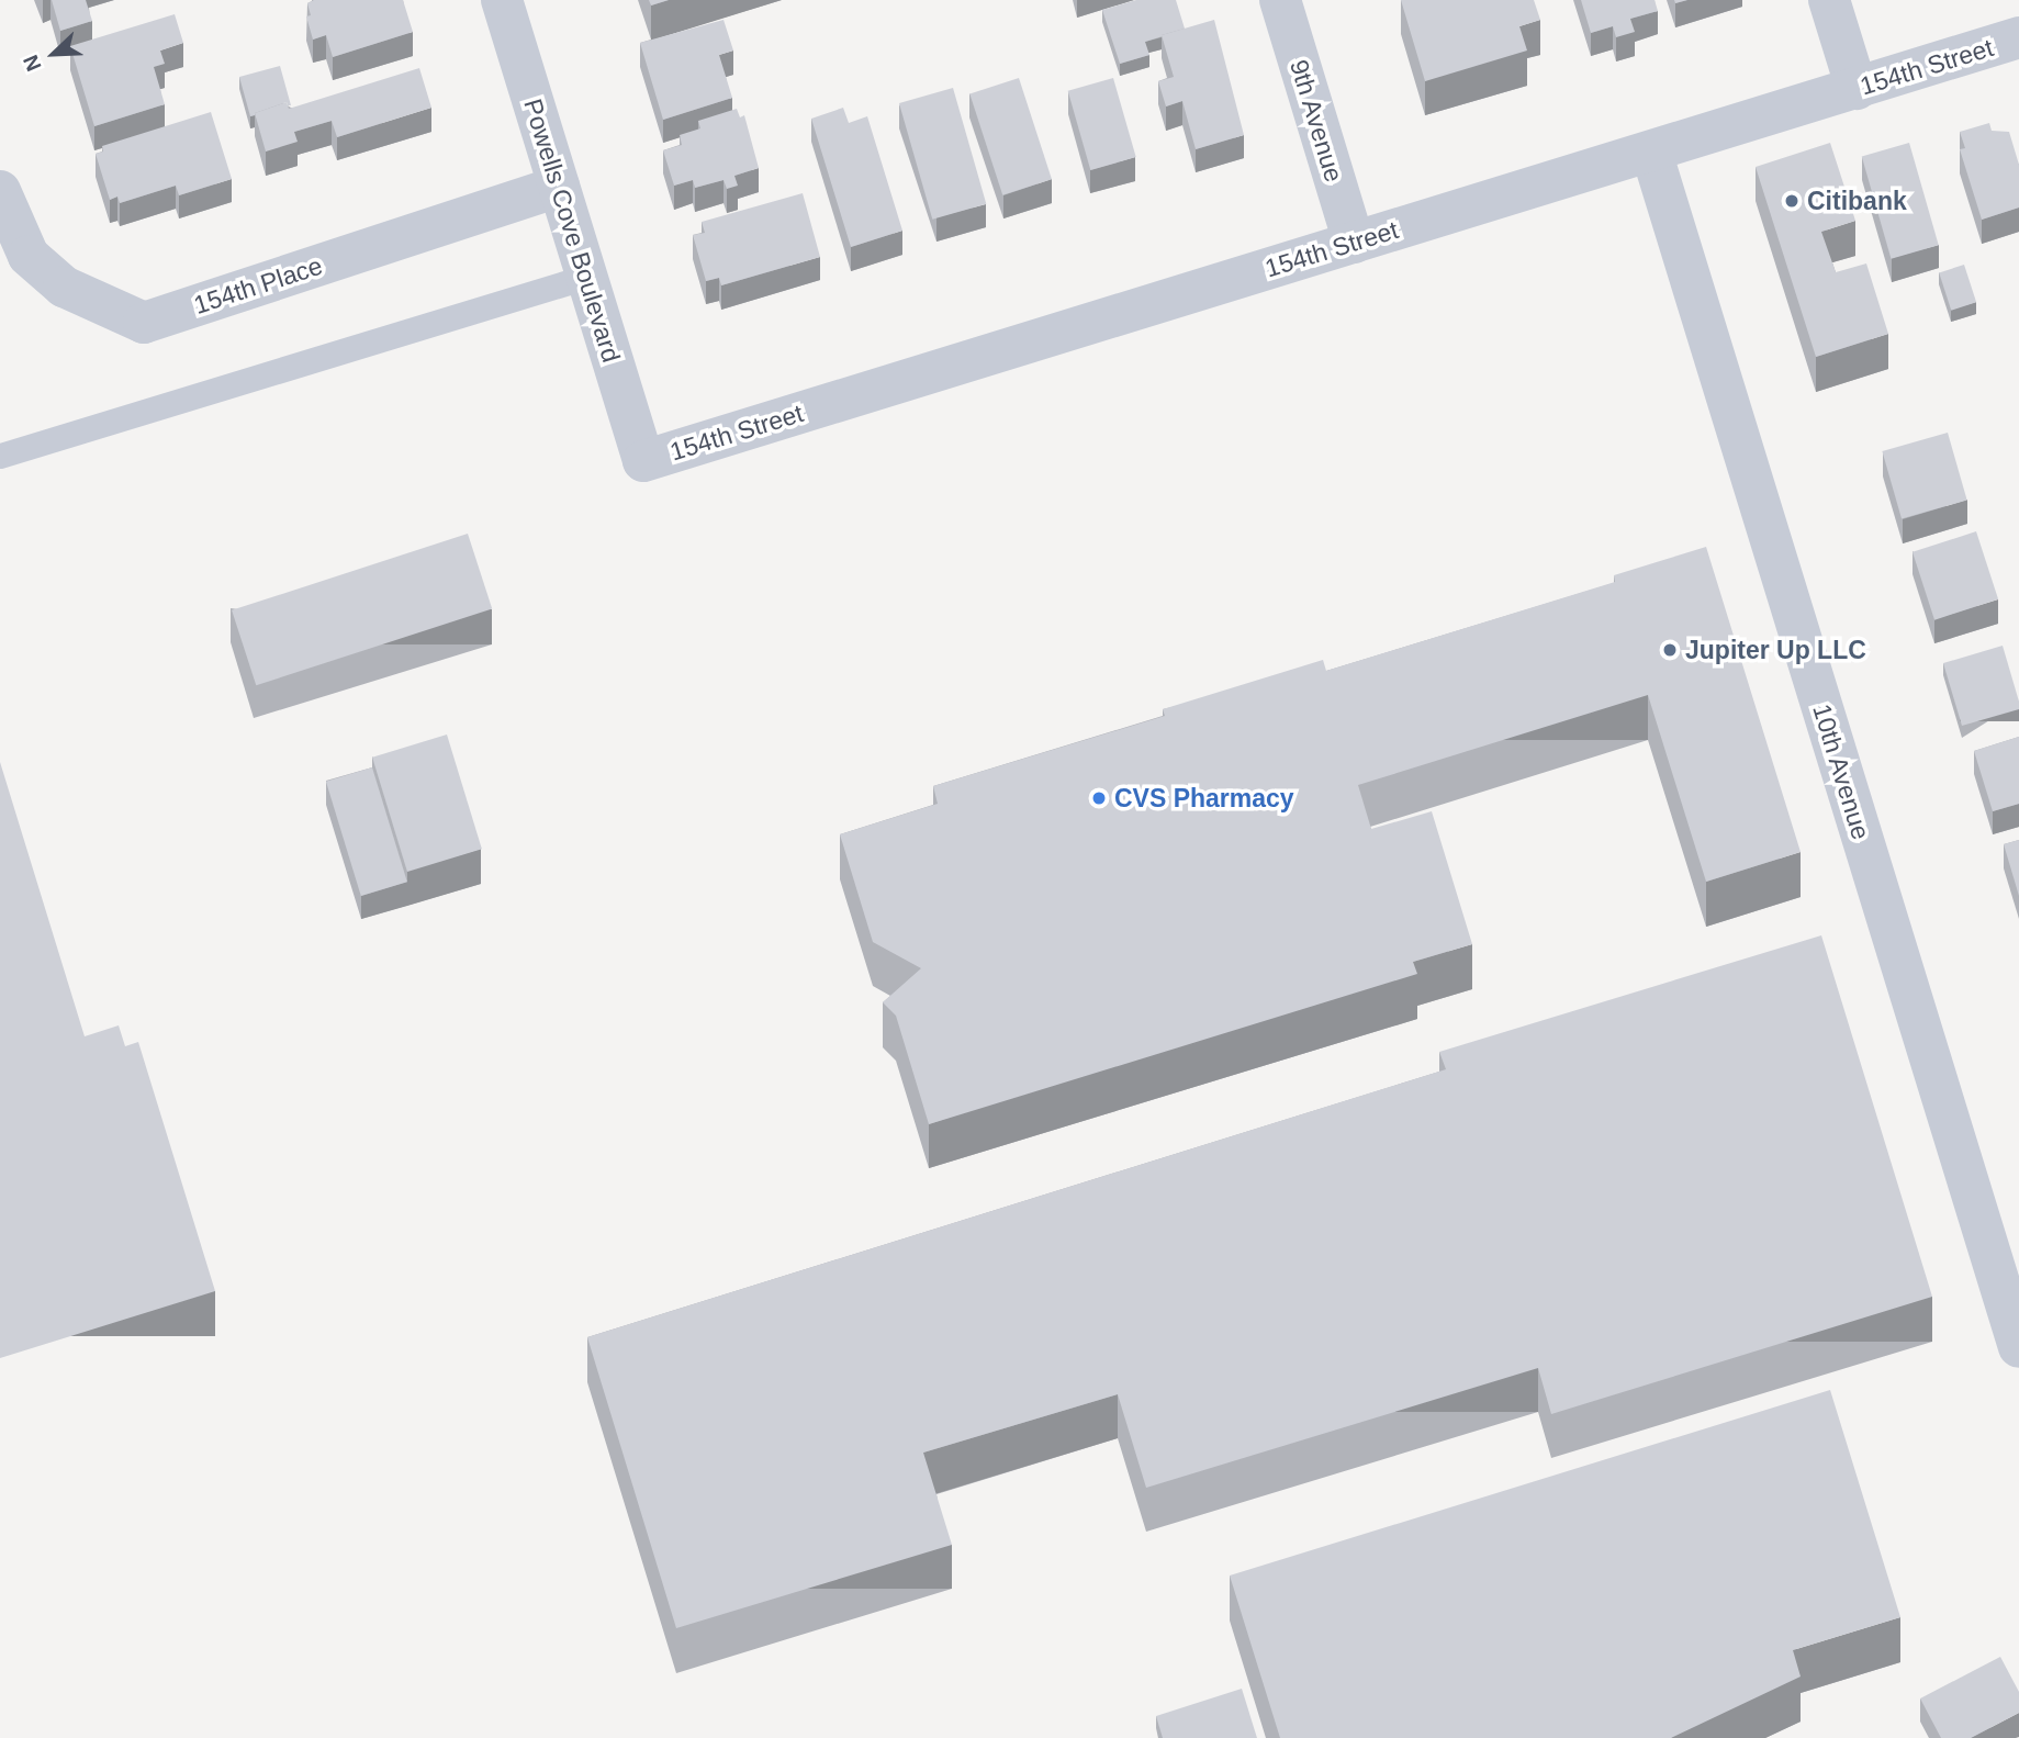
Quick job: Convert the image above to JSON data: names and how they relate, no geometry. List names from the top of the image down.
{
  "streets": {
    "street": [
      "154th Street",
      "9th Avenue",
      "Powells Cove Boulevard",
      "154th Place",
      "10th Avenue"
    ]
  },
  "crossings": [
    ["154th Street", "9th Avenue"],
    ["154th Street", "Powells Cove Boulevard"],
    ["154th Street", "10th Avenue"],
    ["Powells Cove Boulevard", "154th Place"]
  ],
  "places": ["Citibank", "Jupiter Up LLC", "CVS Pharmacy"],
  "north": "bottom left"
}
